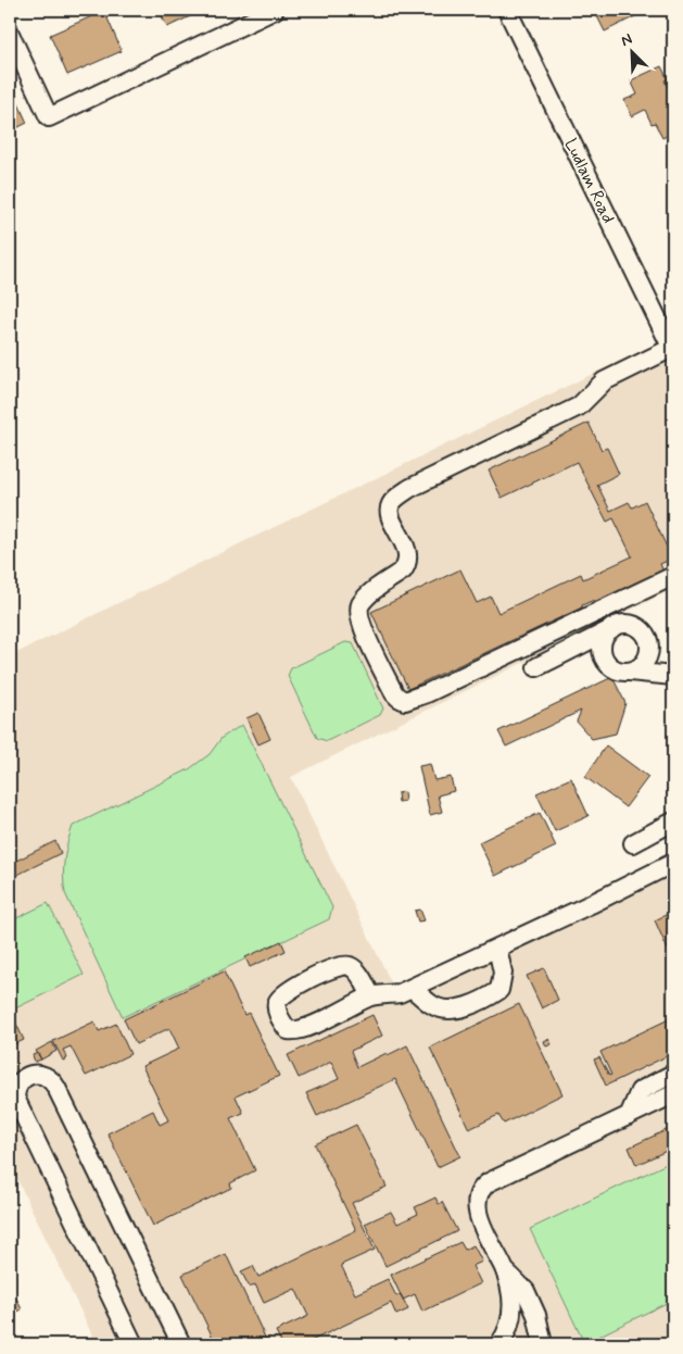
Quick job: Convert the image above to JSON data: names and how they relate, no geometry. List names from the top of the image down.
{
  "streets": {
    "street": ["Ludlam Road"]
  },
  "north": "top left"
}
